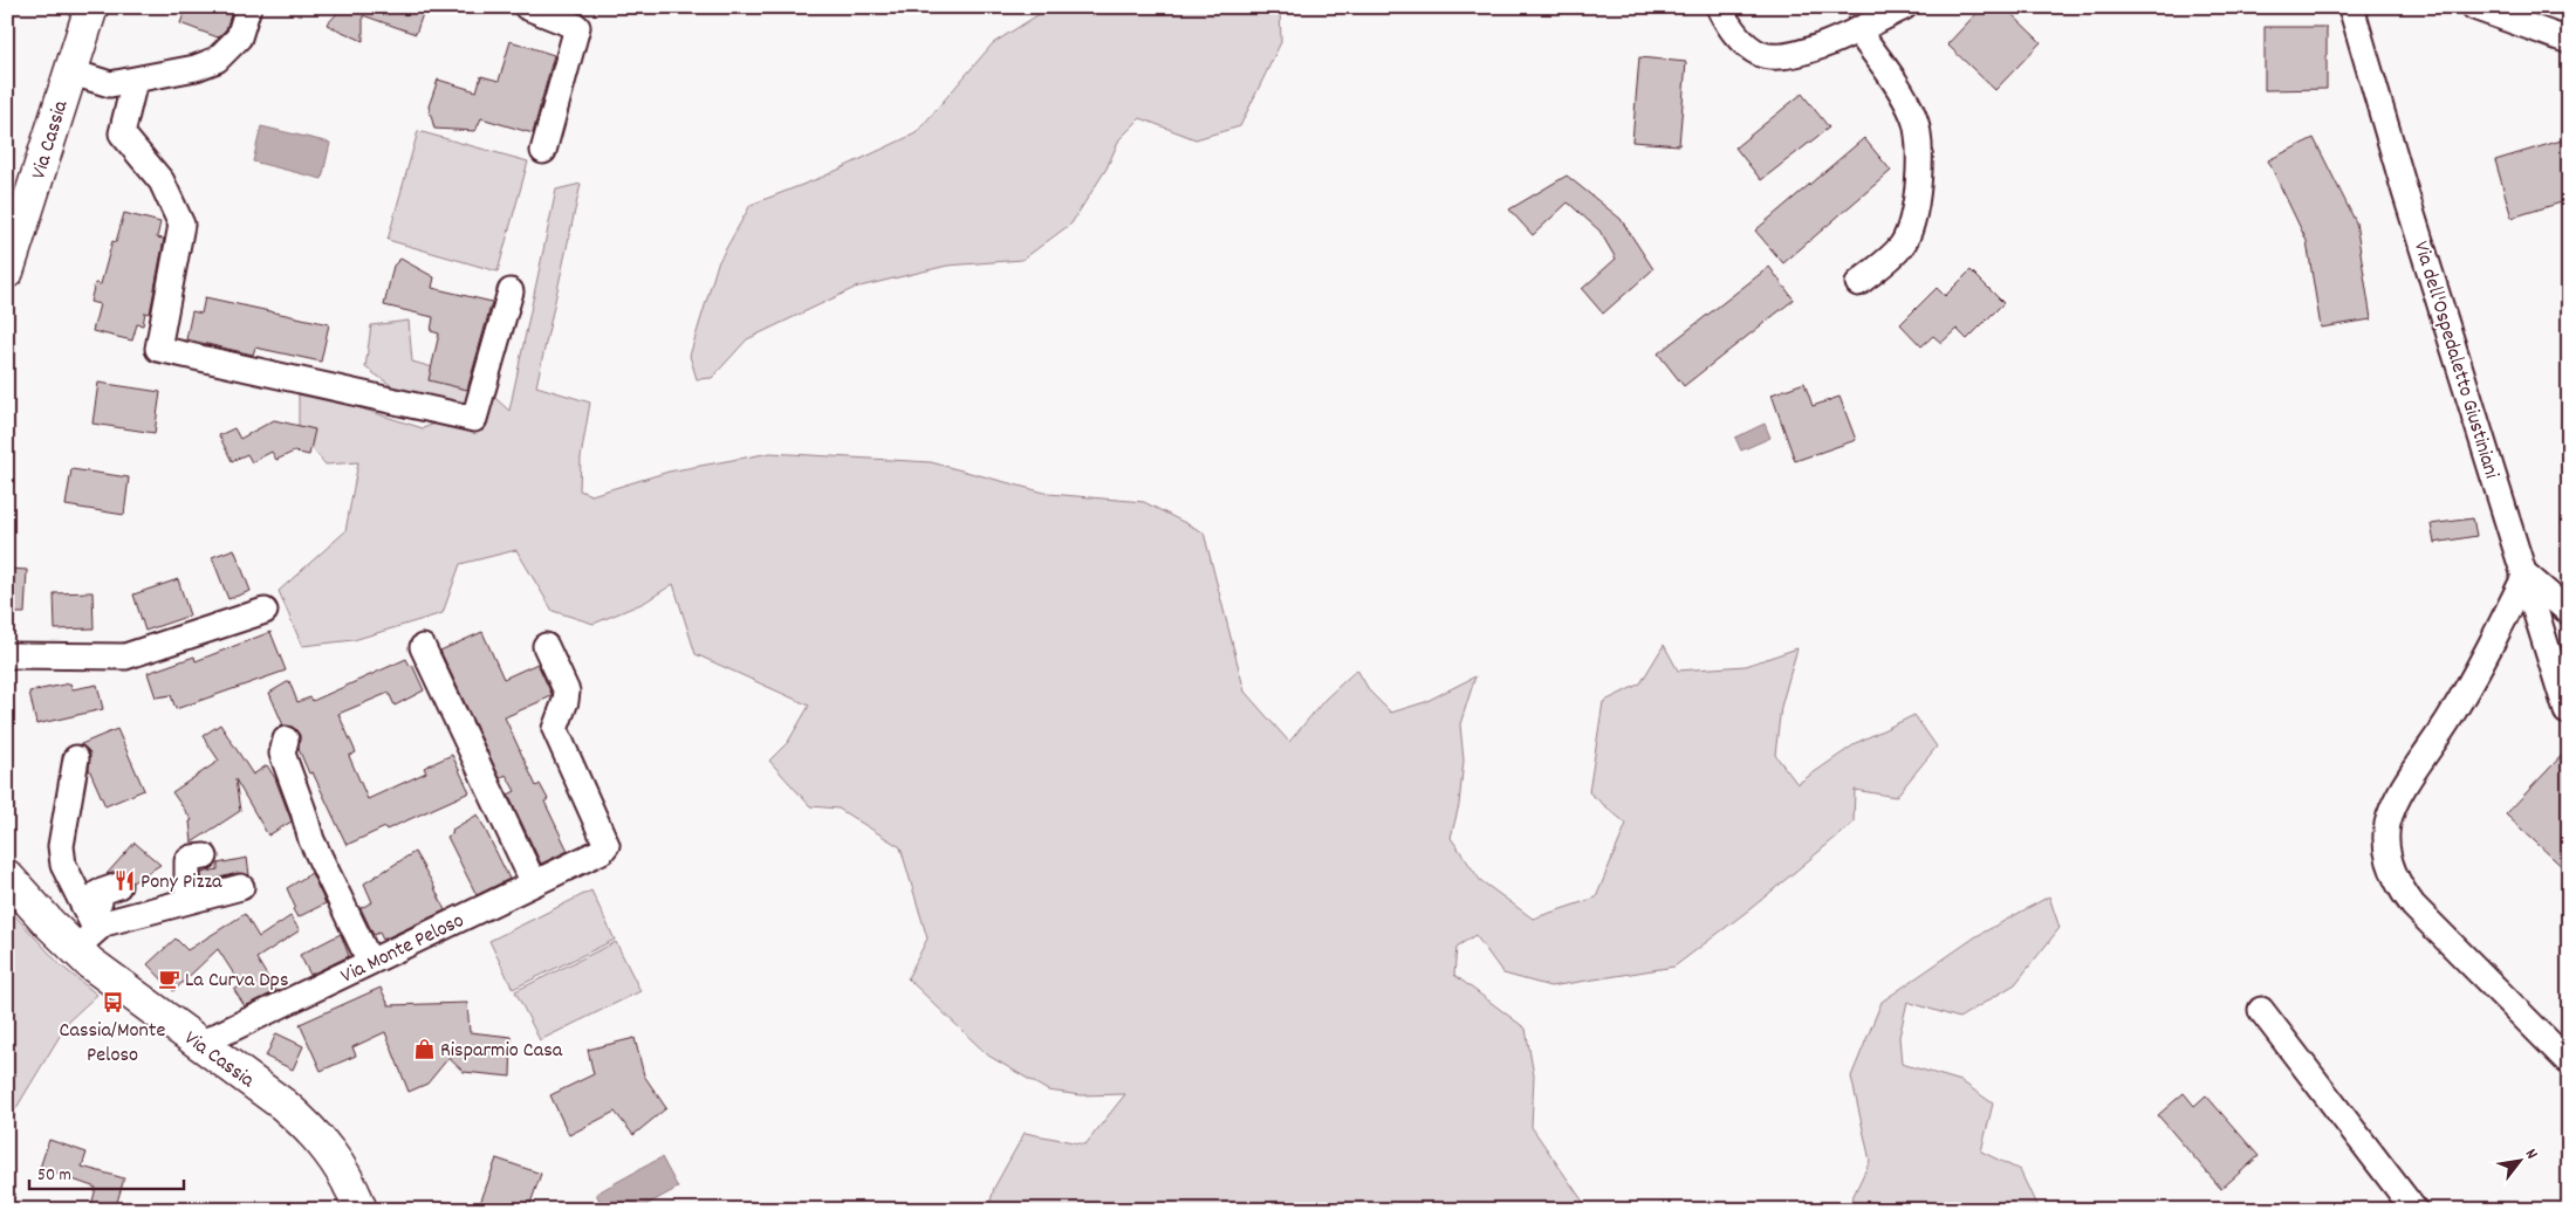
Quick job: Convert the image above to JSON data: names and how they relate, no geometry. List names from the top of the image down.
{
  "streets": {
    "main road": ["Via Cassia"],
    "street": ["Via dell'Ospedaletto Giustiniani", "Via Monte Peloso"]
  },
  "crossings": [
    ["Via Cassia", "Via Monte Peloso"]
  ],
  "places": {
    "restaurant": ["Pony Pizza"],
    "cafe": ["La Curva Dps"],
    "bus stop": ["Cassia/Monte Peloso"],
    "shop": ["Risparmio Casa"]
  },
  "scale_bar": "50 m",
  "north": "top right"
}
